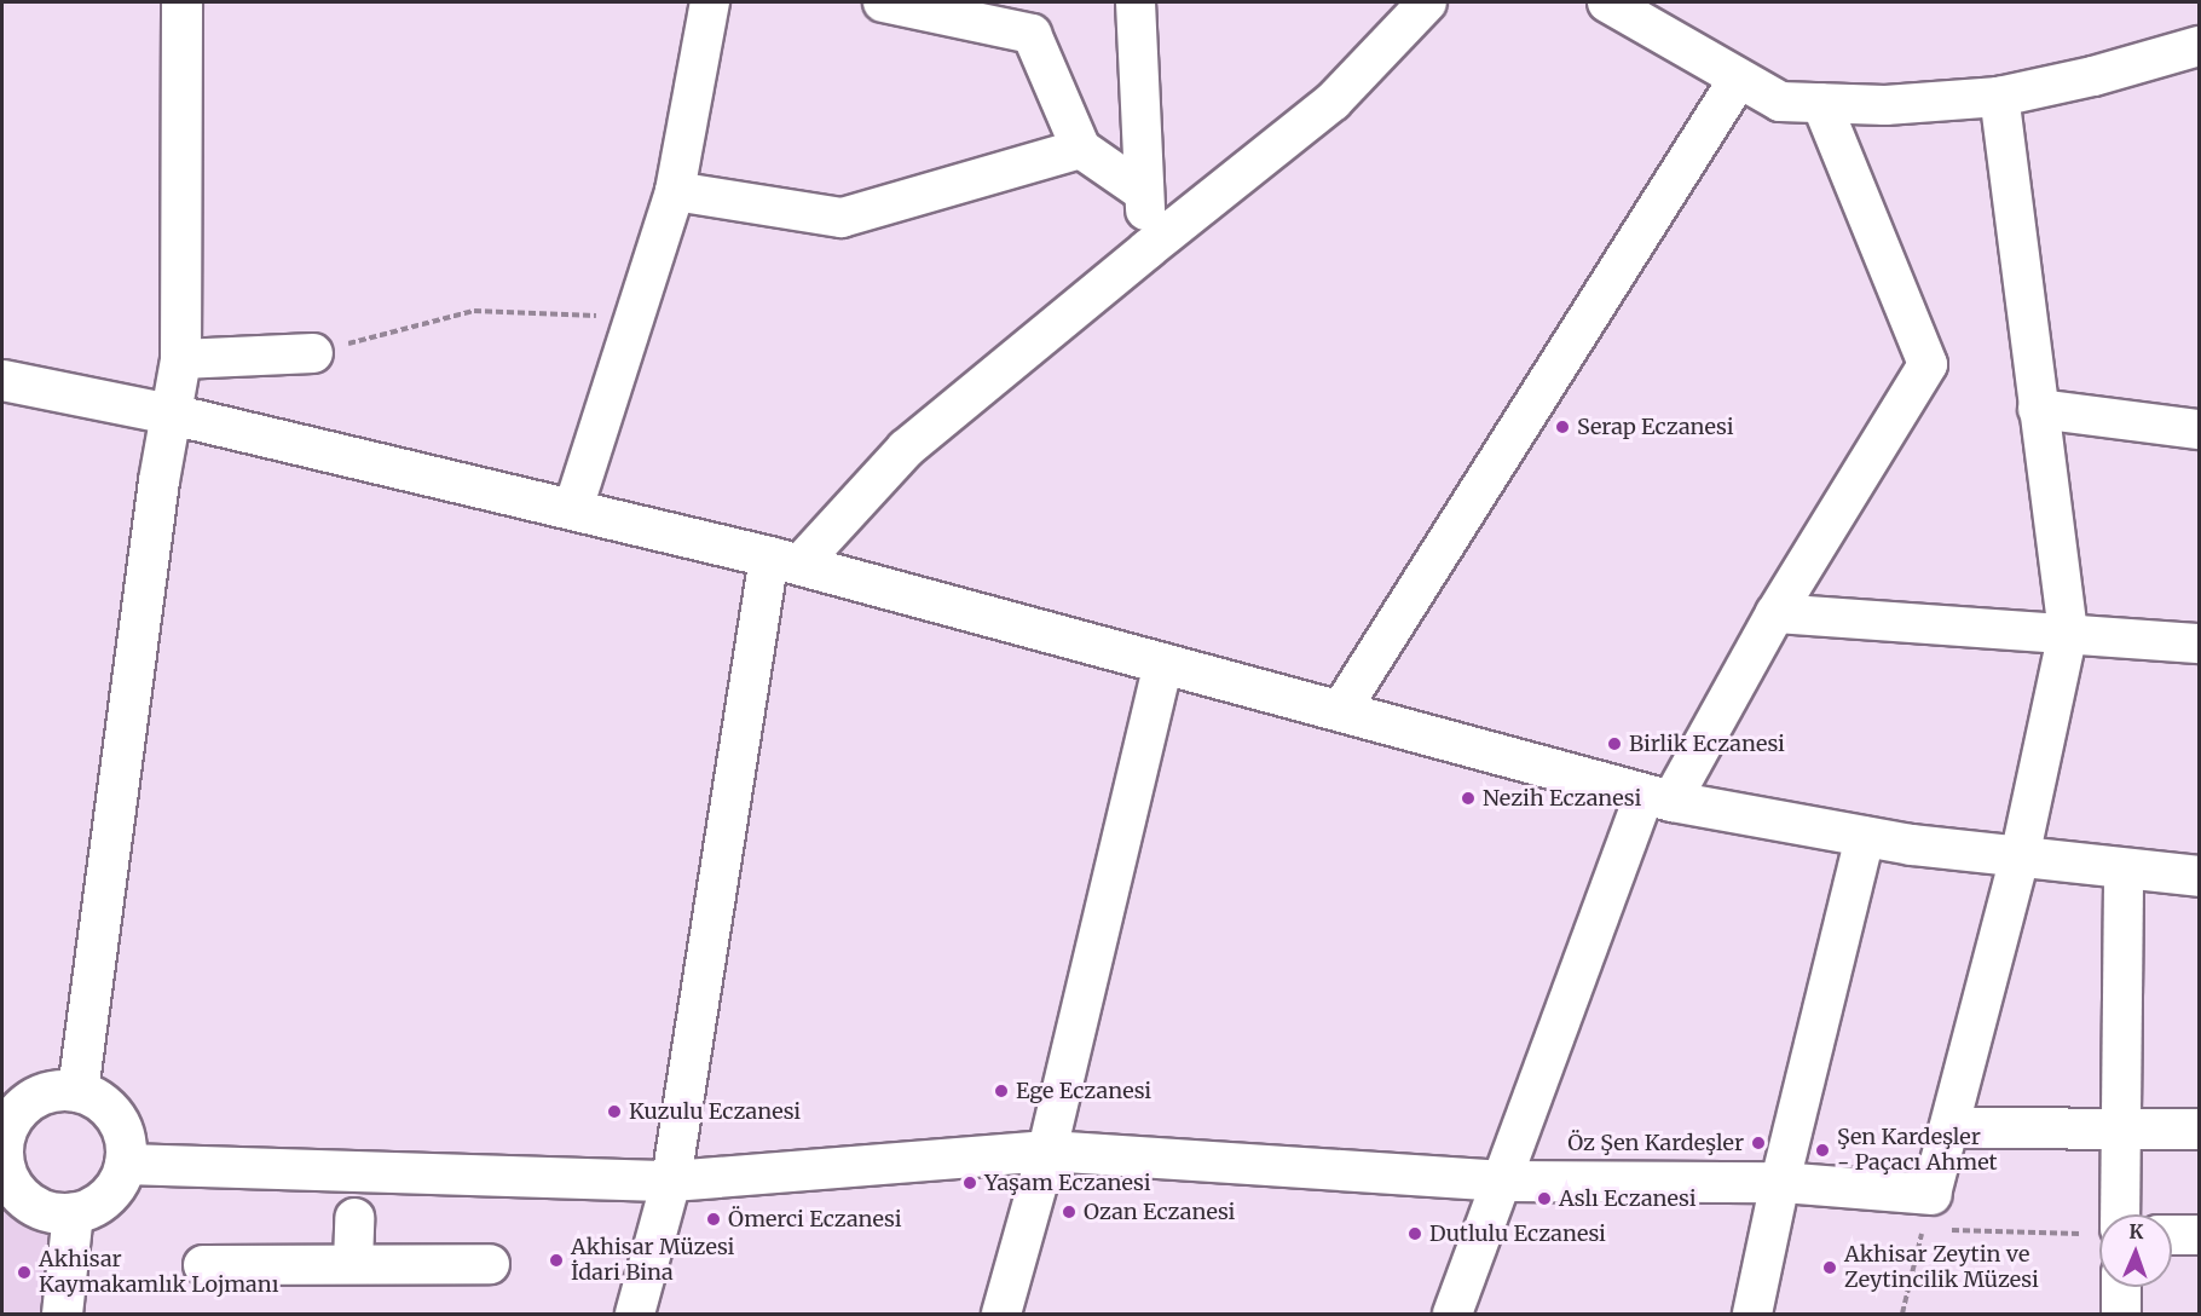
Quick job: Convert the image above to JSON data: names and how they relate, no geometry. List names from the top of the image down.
{
  "places": [
    "Serap Eczanesi",
    "Birlik Eczanesi",
    "Nezih Eczanesi",
    "Ege Eczanesi",
    "Kuzulu Eczanesi",
    "Öz Şen Kardeşler",
    "Şen Kardeşler - Paçacı Ahmet",
    "Yaşam Eczanesi",
    "Aslı Eczanesi",
    "Ozan Eczanesi",
    "Ömerci Eczanesi",
    "Dutlulu Eczanesi",
    "Akhisar Müzesi İdari Bina",
    "Akhisar Zeytin ve Zeytincilik Müzesi",
    "Akhisar Kaymakamlık Lojmanı"
  ],
  "north": "top"
}
